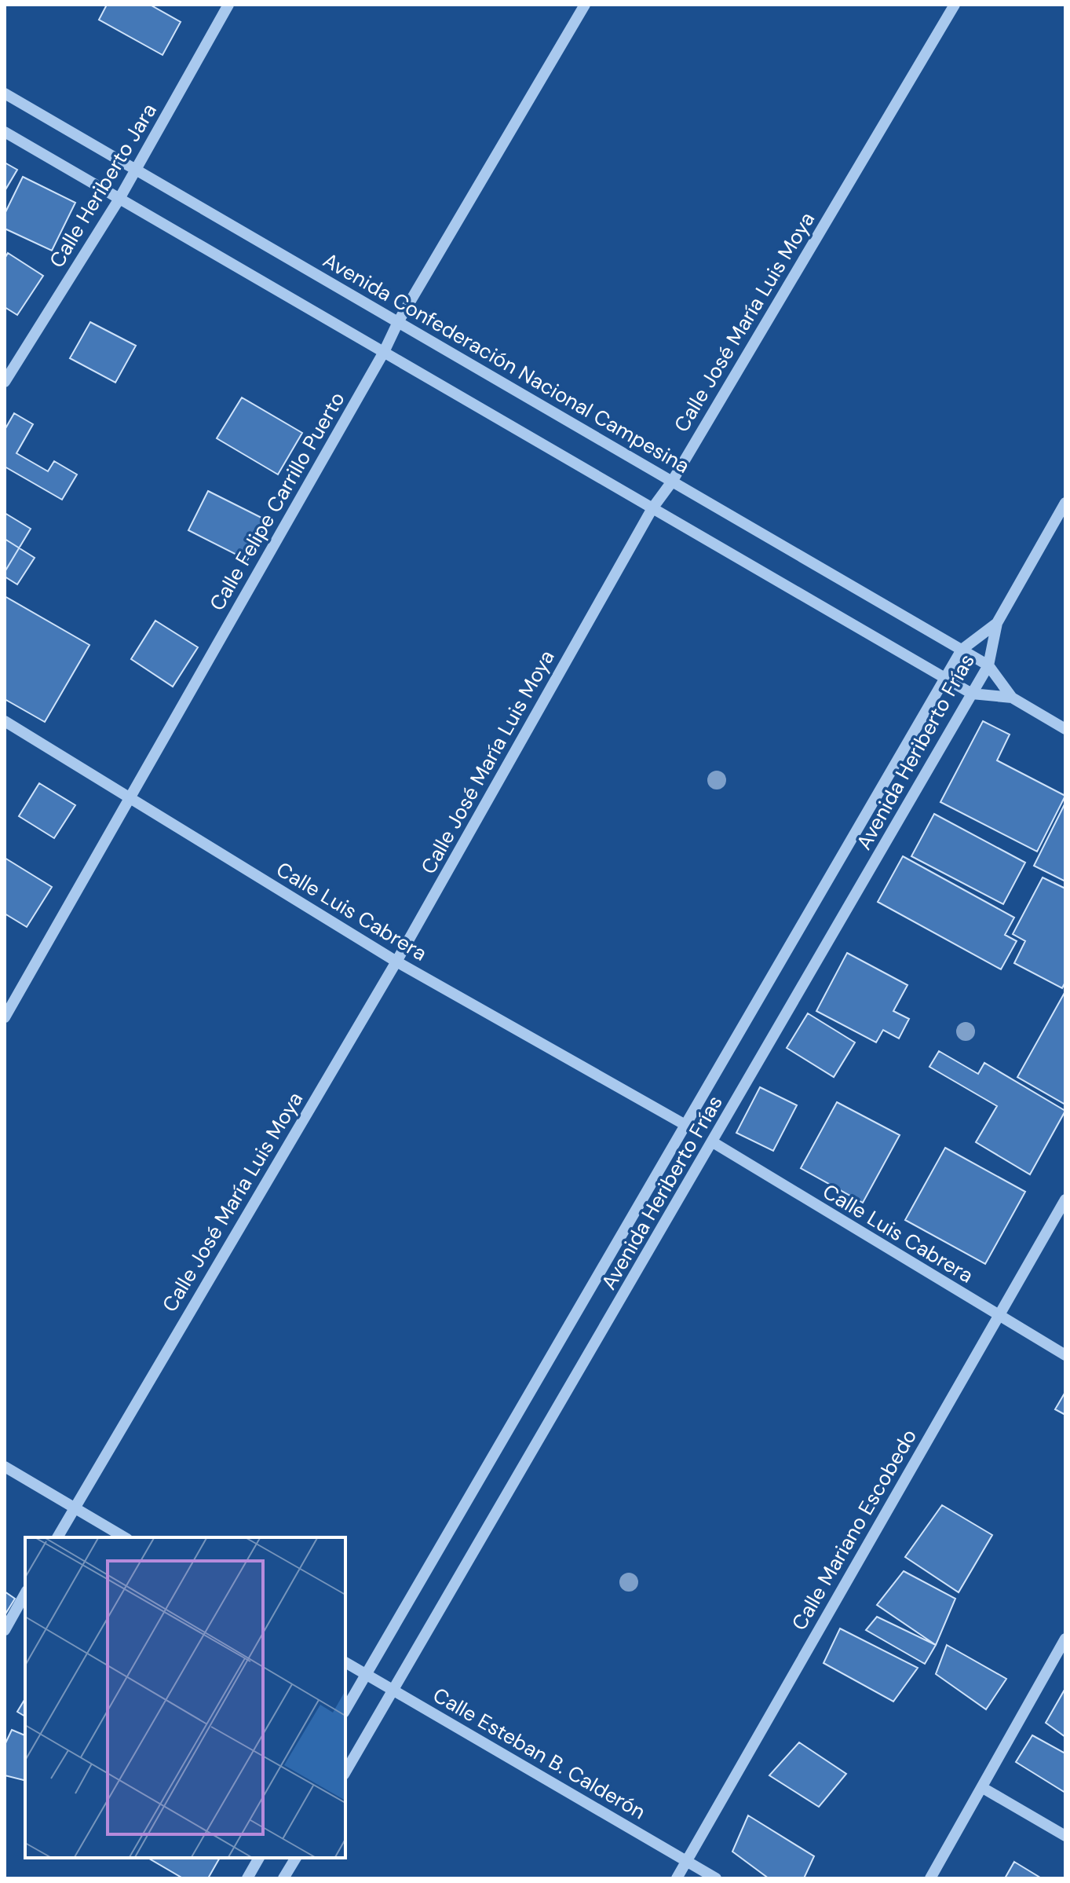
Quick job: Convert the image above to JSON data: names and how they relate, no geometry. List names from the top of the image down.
{
  "streets": {
    "street": [
      "Calle Heriberto Jara",
      "Calle José María Luis Moya",
      "Avenida Confederación Nacional Campesina",
      "Calle Felipe Carrillo Puerto",
      "Avenida Heriberto Frías",
      "Calle Luis Cabrera",
      "Calle Mariano Escobedo",
      "Calle Esteban B. Calderón"
    ]
  },
  "crossings": [
    ["Calle Heriberto Jara", "Avenida Confederación Nacional Campesina"],
    ["Calle José María Luis Moya", "Avenida Confederación Nacional Campesina"],
    ["Calle José María Luis Moya", "Calle Luis Cabrera"],
    ["Avenida Confederación Nacional Campesina", "Calle Felipe Carrillo Puerto"],
    ["Avenida Confederación Nacional Campesina", "Avenida Heriberto Frías"],
    ["Calle Felipe Carrillo Puerto", "Calle Luis Cabrera"],
    ["Avenida Heriberto Frías", "Calle Luis Cabrera"],
    ["Avenida Heriberto Frías", "Calle Esteban B. Calderón"],
    ["Calle Luis Cabrera", "Calle Mariano Escobedo"],
    ["Calle Mariano Escobedo", "Calle Esteban B. Calderón"]
  ]
}
